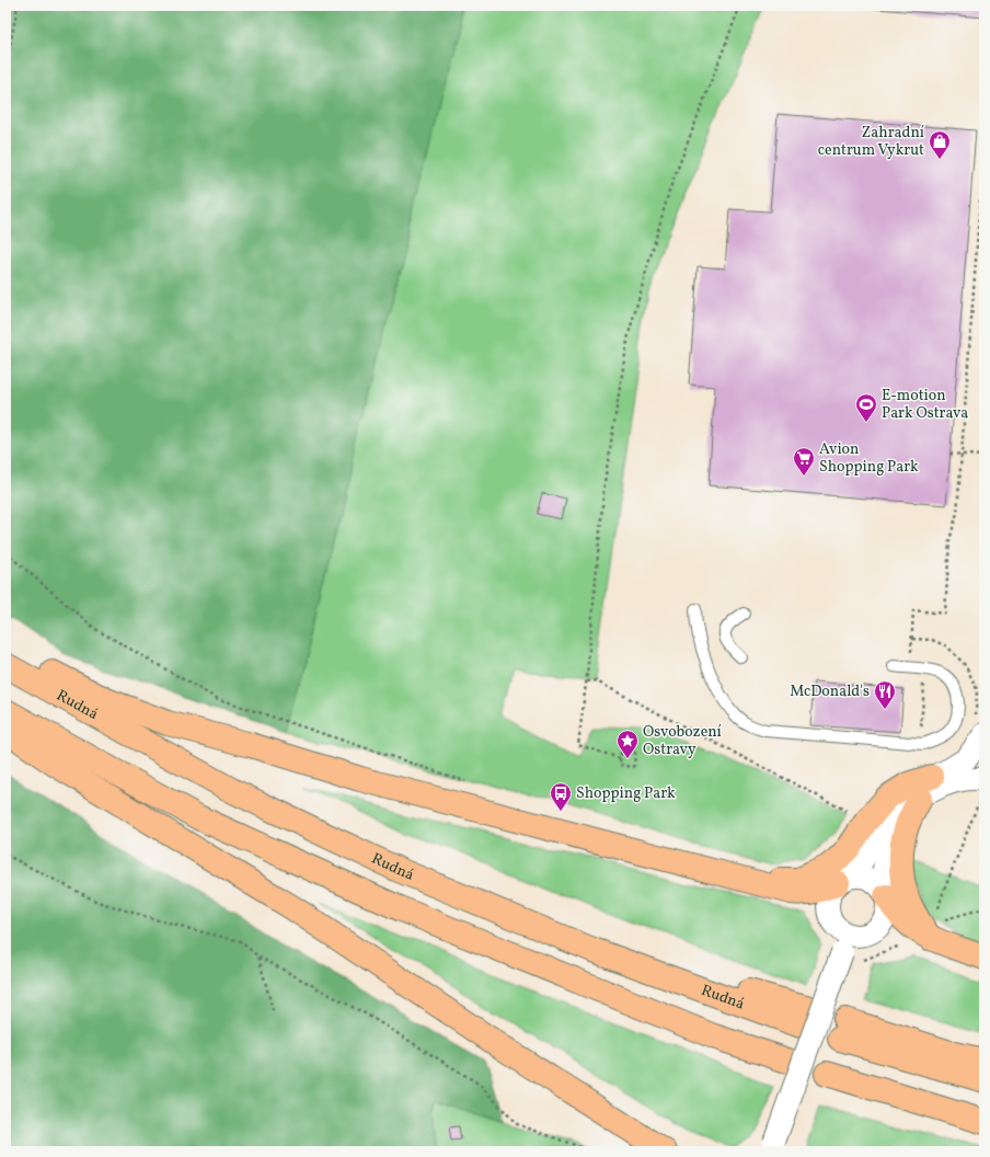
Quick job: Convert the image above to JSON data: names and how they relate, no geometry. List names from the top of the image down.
{
  "streets": {
    "highway": ["Rudná"]
  },
  "places": {
    "shop": ["Zahradní centrum Vykrut"],
    "sports": ["E-motion Park Ostrava"],
    "supermarket": ["Avion Shopping Park"],
    "restaurant": ["McDonald's"],
    "place": ["Osvobození Ostravy"],
    "bus stop": ["Shopping Park"]
  }
}
